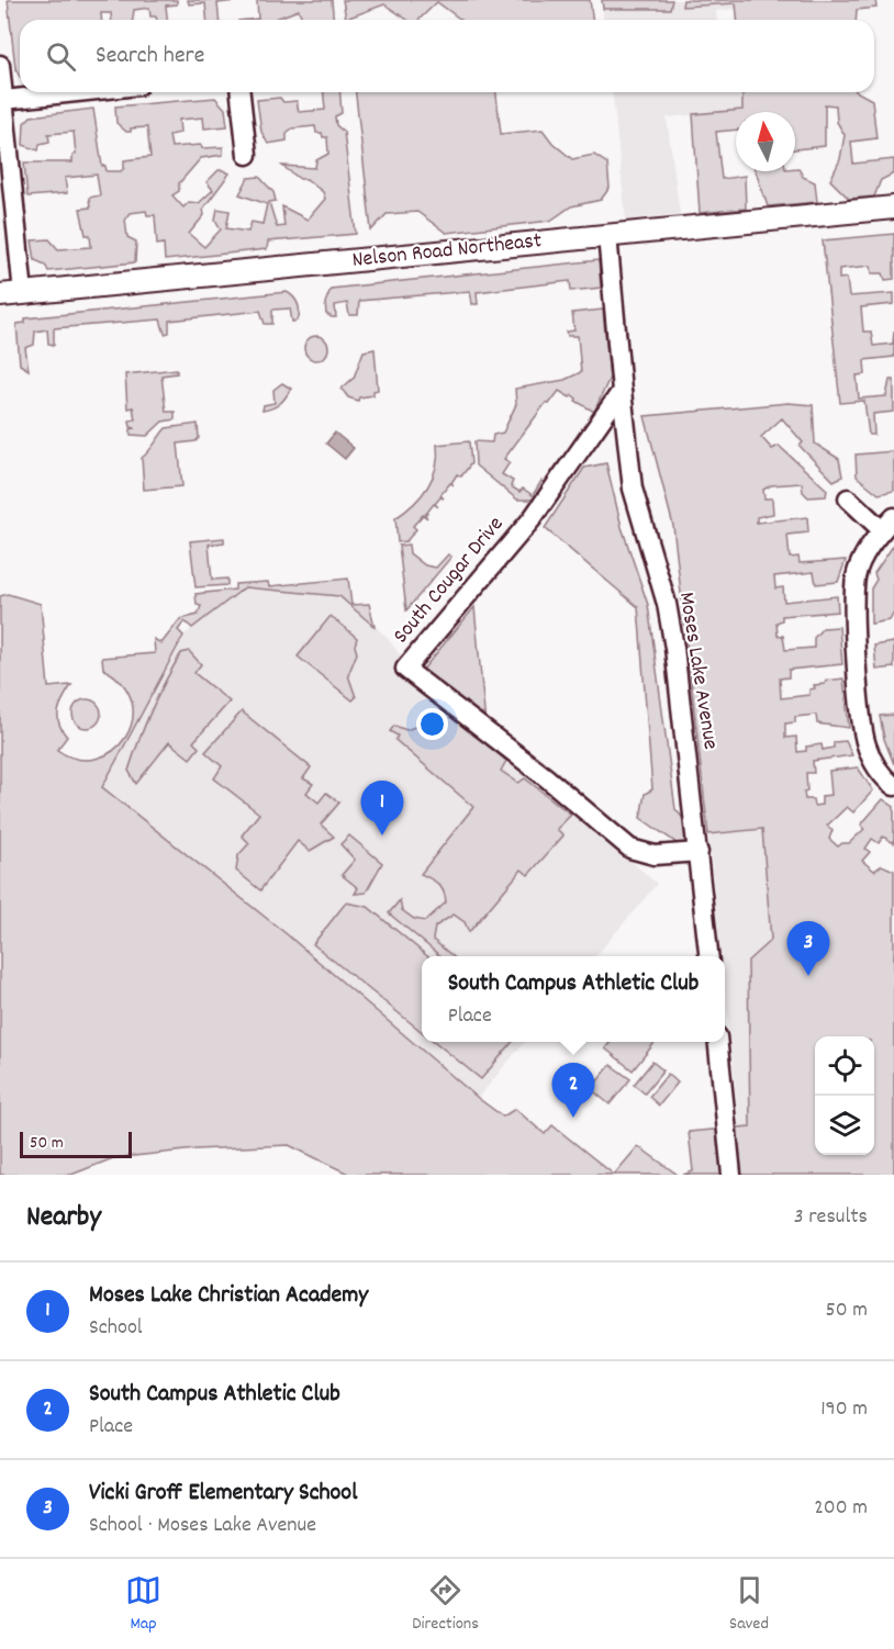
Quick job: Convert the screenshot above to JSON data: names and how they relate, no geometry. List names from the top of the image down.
{
  "streets": {
    "street": ["Nelson Road Northeast", "South Cougar Drive", "Moses Lake Avenue"]
  },
  "crossings": [
    ["South Cougar Drive", "Moses Lake Avenue"]
  ],
  "scale_bar": "50 m",
  "north": "top",
  "page": {
    "search": "Search here",
    "pins": ["1", "3", "2"],
    "popup": ["South Campus Athletic Club", "Place"],
    "scale": "50 m",
    "heading": ["Nearby", "3 results"],
    "list": [
      {
        "mark": "1",
        "name": "Moses Lake Christian Academy",
        "note": "School",
        "value": "50 m"
      },
      {
        "mark": "2",
        "name": "South Campus Athletic Club",
        "note": "Place",
        "value": "190 m"
      },
      {
        "mark": "3",
        "name": "Vicki Groff Elementary School",
        "note": "School · Moses Lake Avenue",
        "value": "200 m"
      }
    ],
    "nav": ["Map", "Directions", "Saved"]
  }
}
